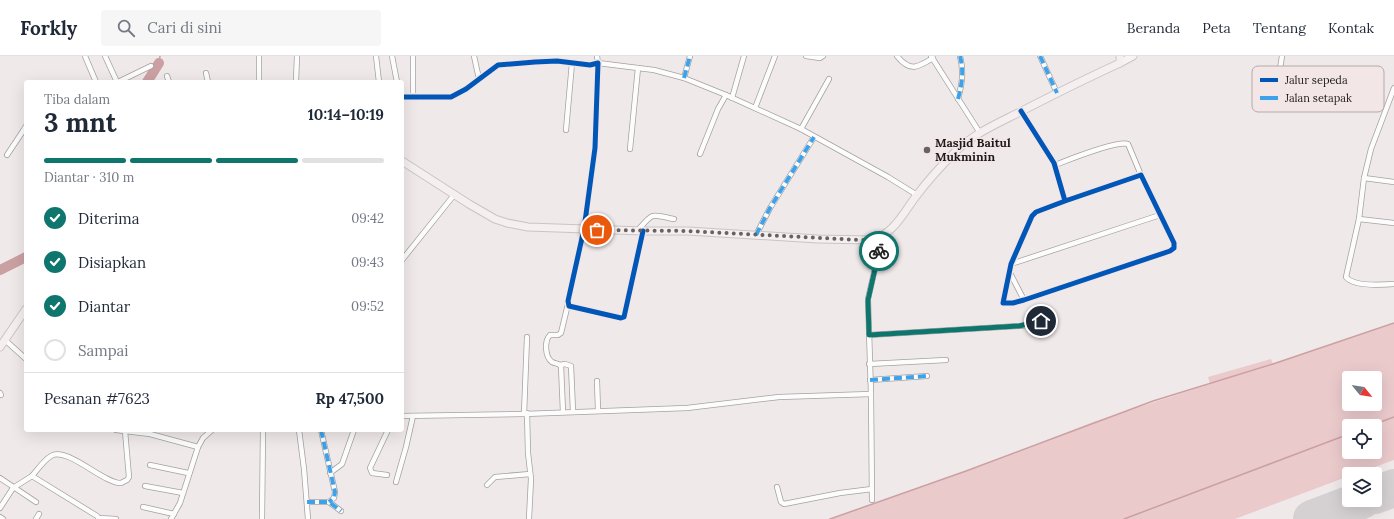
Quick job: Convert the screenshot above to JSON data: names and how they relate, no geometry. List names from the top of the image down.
{
  "places": ["Masjid Baitul Mukminin"],
  "legend": ["Jalur sepeda", "Jalan setapak"],
  "north": "bottom right",
  "page": {
    "header": "Forkly",
    "search": "Cari di sini",
    "nav": [
      "Beranda",
      "Peta",
      "Tentang",
      "Kontak"
    ],
    "heading": ["3 mnt", "Tiba dalam", "10:14–10:19"],
    "panel": ["Pesanan #7623", "Rp 47,500"],
    "bar": "Diantar · 310 m",
    "list": [
      ["Diterima", "09:42"],
      ["Disiapkan", "09:43"],
      ["Diantar", "09:52"],
      "Sampai"
    ]
  }
}
